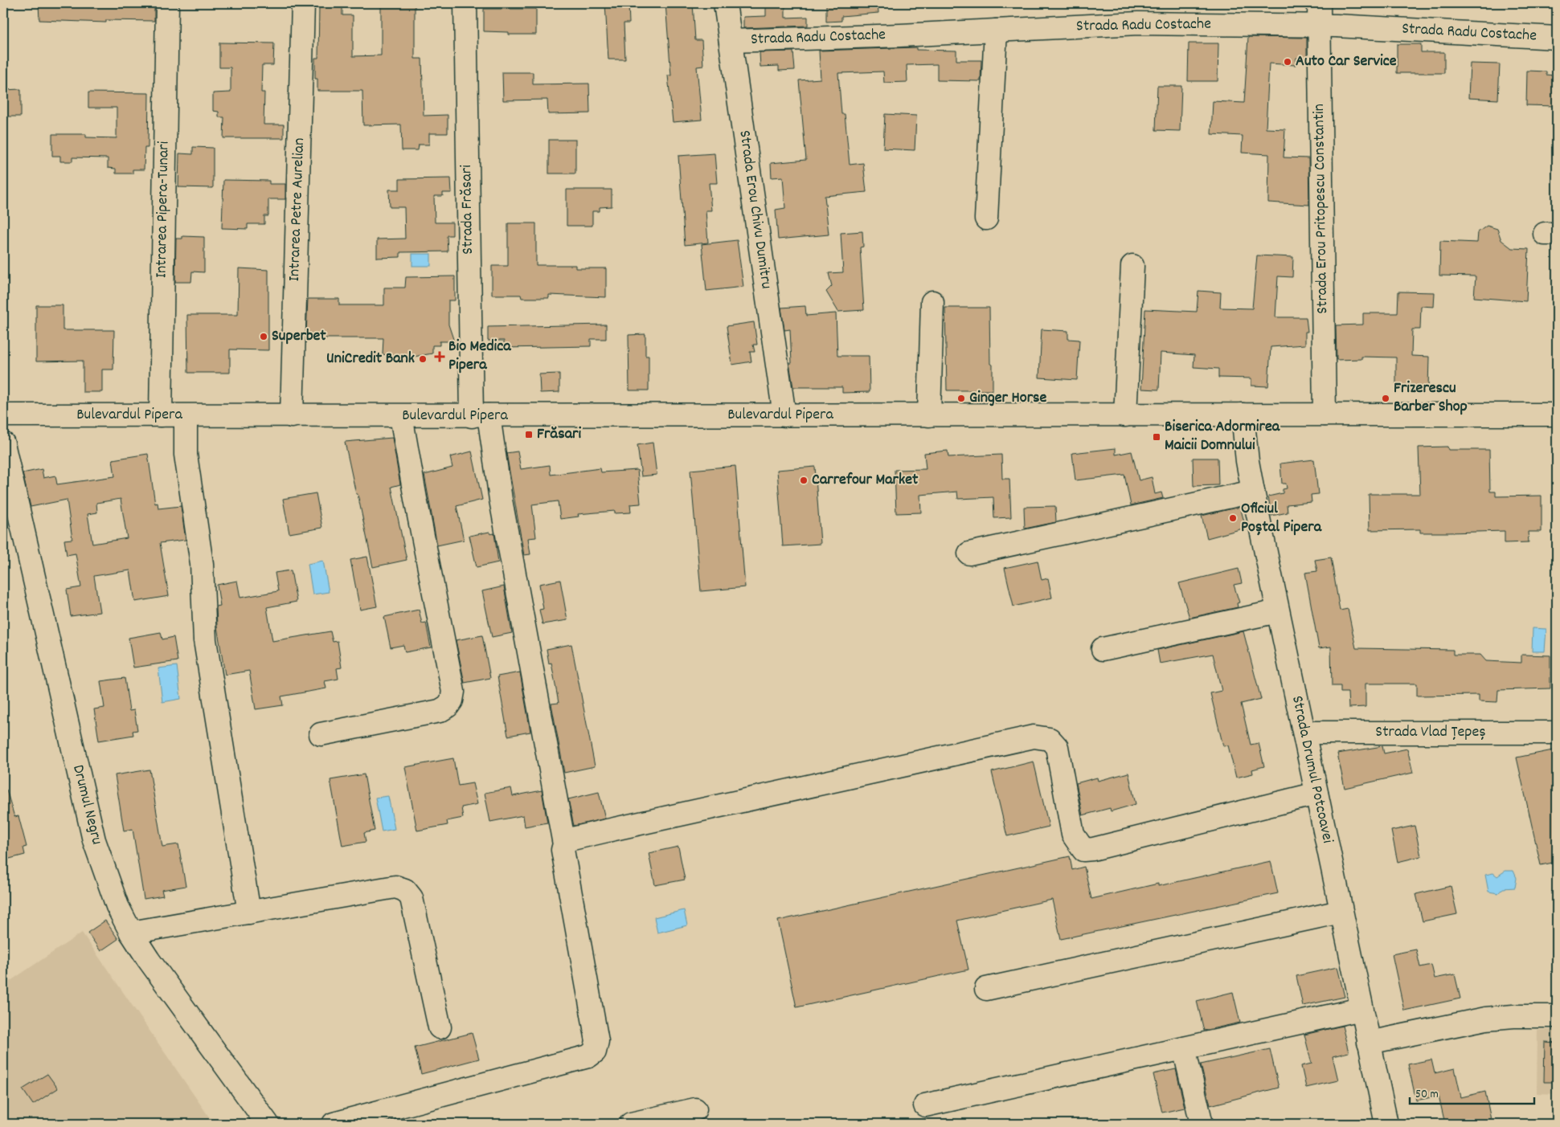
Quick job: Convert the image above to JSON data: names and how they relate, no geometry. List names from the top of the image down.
{
  "streets": {
    "street": [
      "Strada Radu Costache",
      "Strada Erou Pritopescu Constantin",
      "Intrarea Pipera-Tunari",
      "Intrarea Petre Aurelian",
      "Strada Frăsari",
      "Strada Erou Chivu Dumitru",
      "Bulevardul Pipera",
      "Strada Vlad Țepeș",
      "Strada Drumul Potcoavei",
      "Drumul Negru"
    ]
  },
  "crossings": [
    ["Strada Radu Costache", "Strada Erou Pritopescu Constantin"],
    ["Strada Radu Costache", "Strada Erou Chivu Dumitru"],
    ["Strada Erou Pritopescu Constantin", "Bulevardul Pipera"],
    ["Intrarea Pipera-Tunari", "Bulevardul Pipera"],
    ["Intrarea Petre Aurelian", "Bulevardul Pipera"],
    ["Strada Frăsari", "Bulevardul Pipera"],
    ["Strada Erou Chivu Dumitru", "Bulevardul Pipera"],
    ["Bulevardul Pipera", "Strada Drumul Potcoavei"],
    ["Strada Vlad Țepeș", "Strada Drumul Potcoavei"]
  ],
  "places": {
    "other": [
      "Auto Car Service",
      "Superbet",
      "UniCredit Bank",
      "Ginger Horse",
      "Frizerescu Barber Shop",
      "Carrefour Market",
      "Oficiul Poștal Pipera"
    ],
    "health": ["Bio Medica Pipera"],
    "transit": ["Frăsari", "Biserica Adormirea Maicii Domnului"]
  },
  "scale_bar": "50 m"
}
